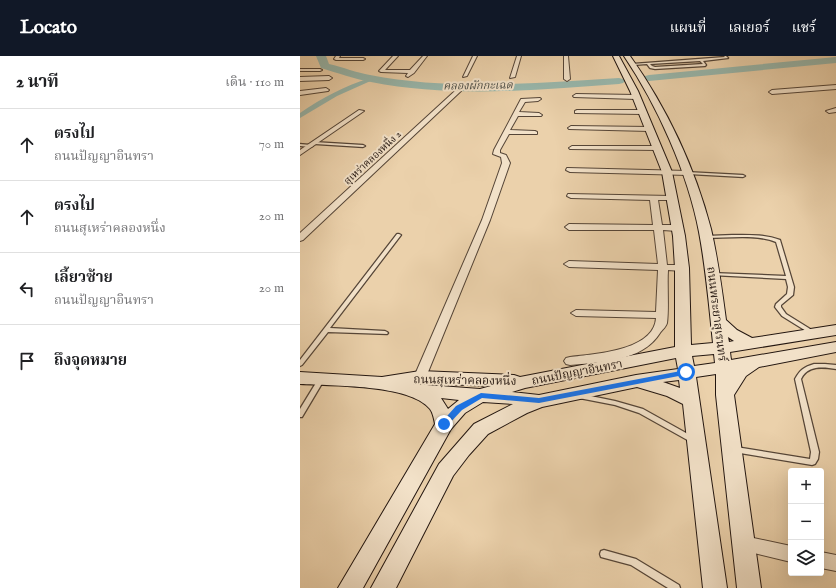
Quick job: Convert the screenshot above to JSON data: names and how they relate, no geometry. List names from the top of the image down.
{
  "streets": {
    "street": [
      "สุเหร่าคลองหนึ่ง 2",
      "ถนนพระยาสุเรนทร์",
      "ถนนปัญญาอินทรา",
      "ถนนสุเหร่าคลองหนึ่ง"
    ]
  },
  "crossings": [
    ["ถนนพระยาสุเรนทร์", "ถนนปัญญาอินทรา"],
    ["ถนนปัญญาอินทรา", "ถนนสุเหร่าคลองหนึ่ง"]
  ],
  "water": ["คลองผักกะเฉด"],
  "page": {
    "header": "Locato",
    "nav": ["แผนที่", "เลเยอร์", "แชร์"],
    "heading": ["2 นาที", "เดิน · 110 m"],
    "list": [
      ["ตรงไป", "ถนนปัญญาอินทรา", "70 m"],
      ["ตรงไป", "ถนนสุเหร่าคลองหนึ่ง", "20 m"],
      ["เลี้ยวซ้าย", "ถนนปัญญาอินทรา", "20 m"],
      "ถึงจุดหมาย"
    ],
    "map_buttons": ["+", "−"]
  }
}
